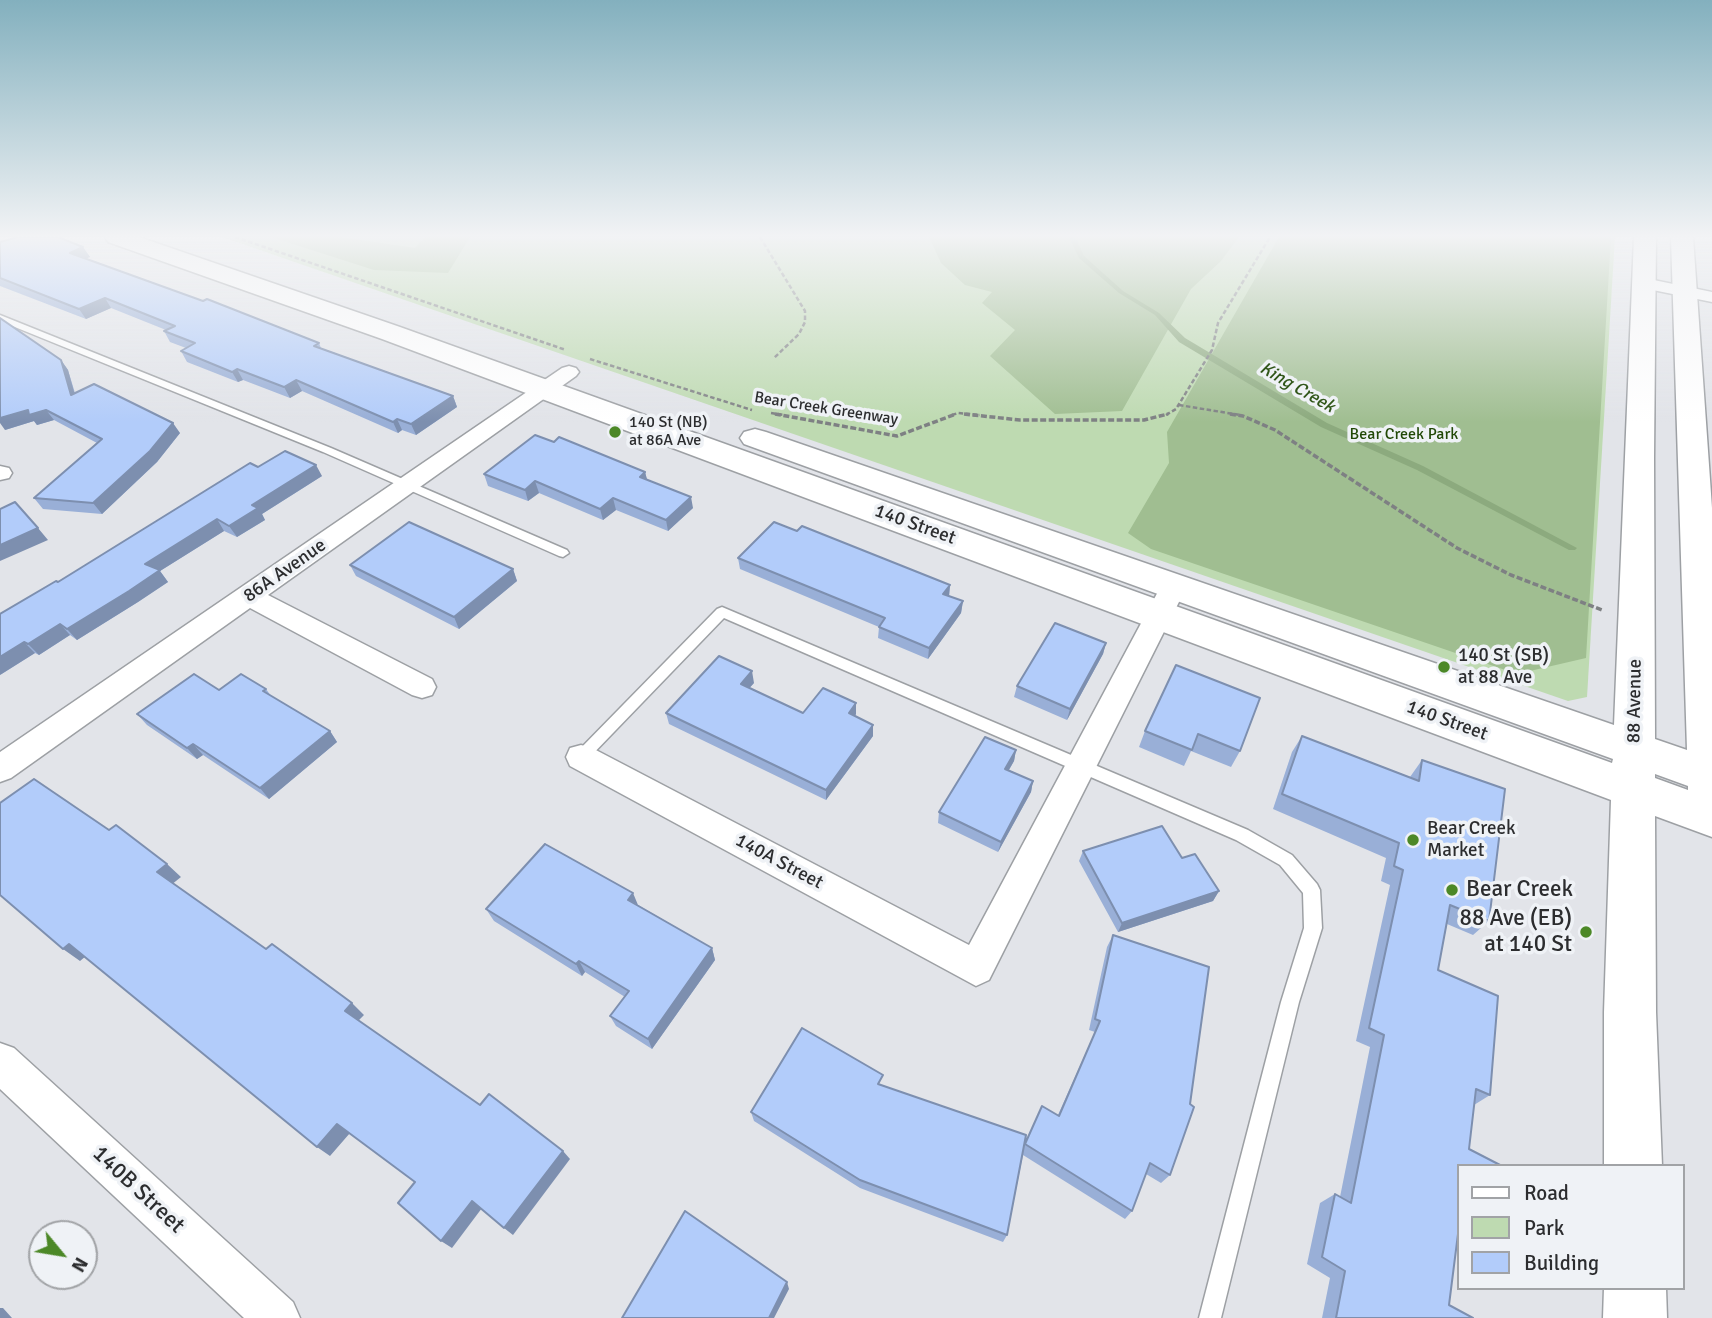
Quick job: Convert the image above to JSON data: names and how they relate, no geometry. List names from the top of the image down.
{
  "streets": {
    "main road": ["140 Street", "88 Avenue"],
    "street": ["86A Avenue", "140A Street", "140B Street"],
    "path": ["Bear Creek Greenway"]
  },
  "crossings": [
    ["140 Street", "86A Avenue"],
    ["140 Street", "88 Avenue"]
  ],
  "water": ["King Creek"],
  "parks": ["Bear Creek Park"],
  "places": [
    "140 St (NB) at 86A Ave",
    "140 St (SB) at 88 Ave",
    "Bear Creek Market",
    "Bear Creek",
    "88 Ave (EB) at 140 St"
  ],
  "legend": ["Road", "Park", "Building"],
  "north": "bottom right"
}
